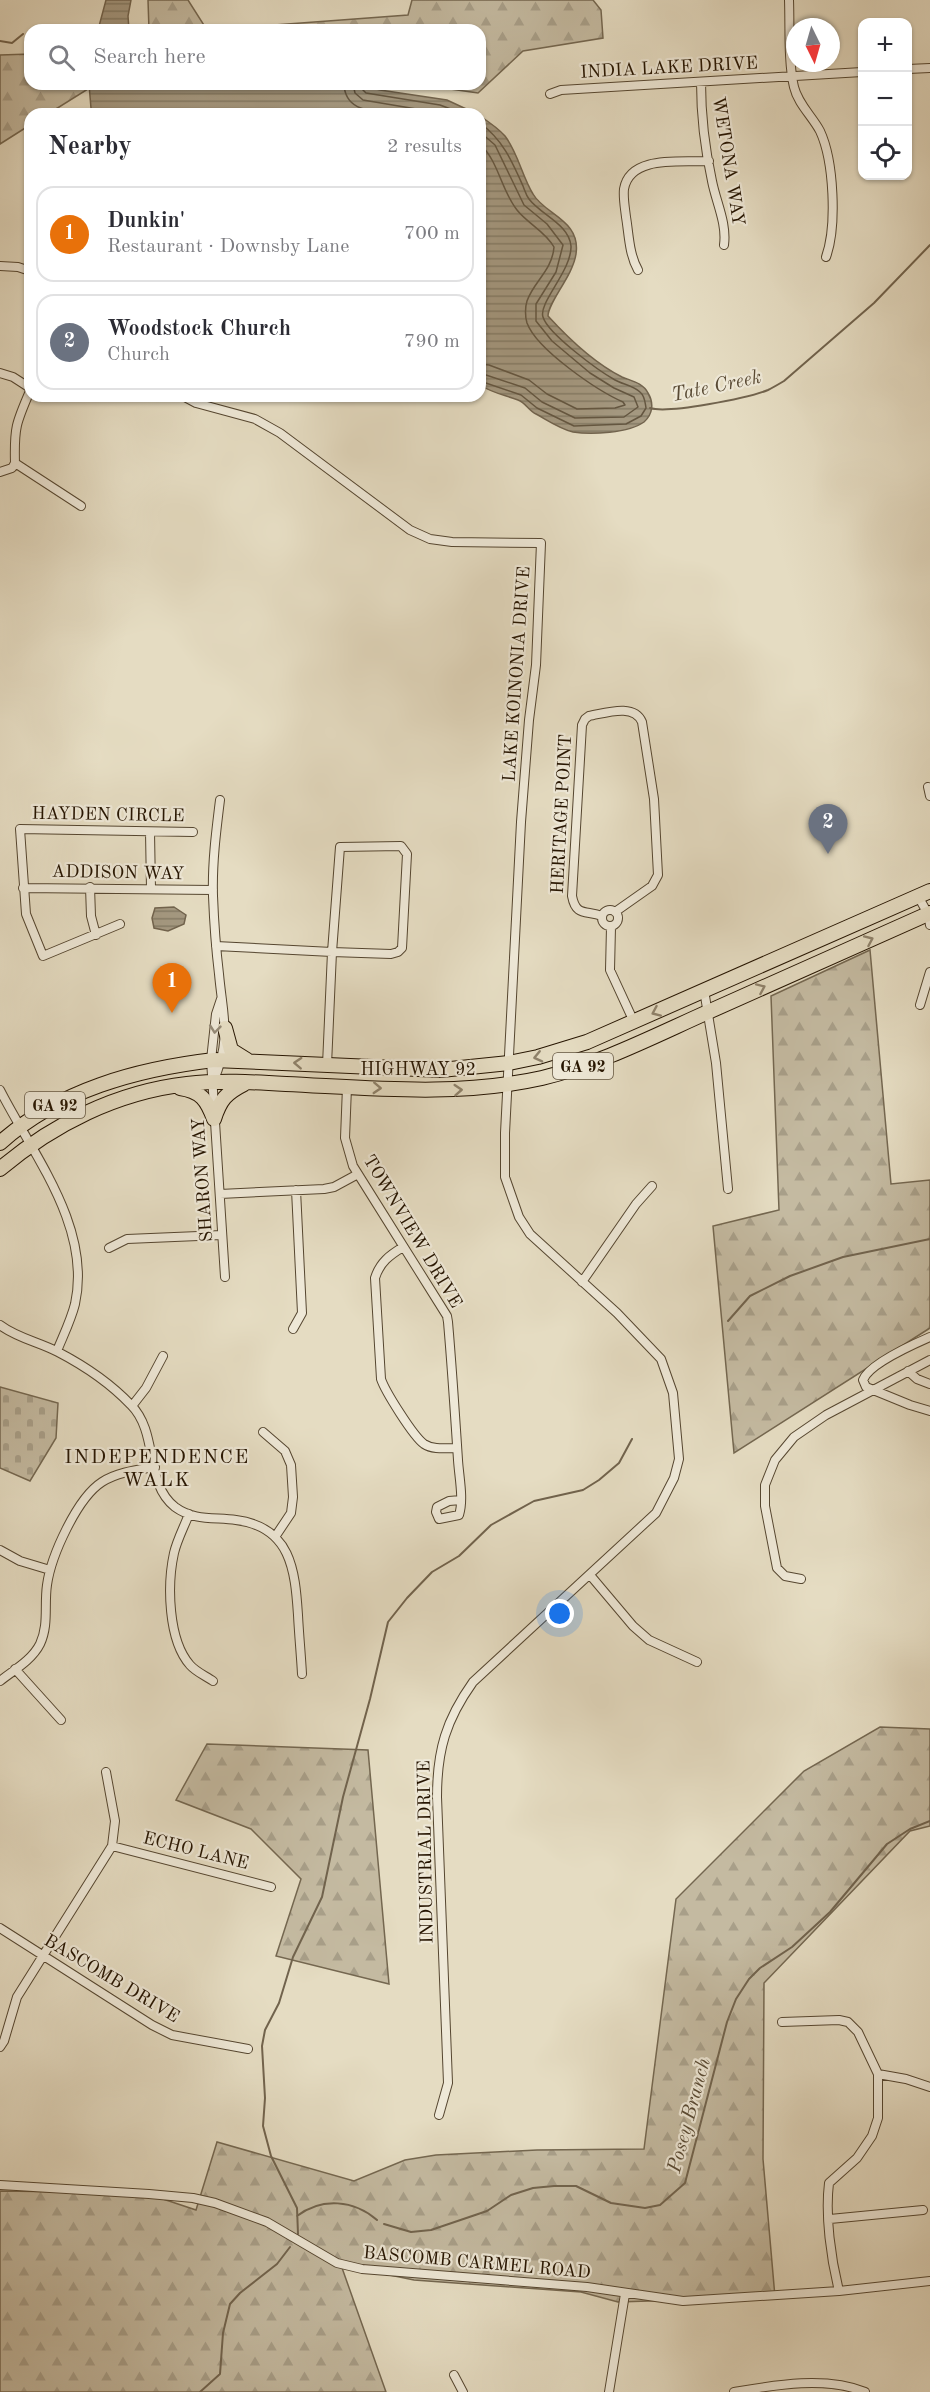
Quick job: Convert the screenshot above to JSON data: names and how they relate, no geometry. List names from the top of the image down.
{
  "streets": {
    "main road": ["GA 92", "HIGHWAY 92"],
    "street": [
      "INDIA LAKE DRIVE",
      "WETONA WAY",
      "LAKE KOINONIA DRIVE",
      "HAYDEN CIRCLE",
      "HERITAGE POINT",
      "ADDISON WAY",
      "SHARON WAY",
      "TOWNVIEW DRIVE",
      "ECHO LANE",
      "INDUSTRIAL DRIVE",
      "BASCOMB DRIVE",
      "BASCOMB CARMEL ROAD"
    ]
  },
  "crossings": [
    ["INDIA LAKE DRIVE", "WETONA WAY"],
    ["LAKE KOINONIA DRIVE", "HIGHWAY 92"],
    ["LAKE KOINONIA DRIVE", "INDUSTRIAL DRIVE"],
    ["HAYDEN CIRCLE", "ADDISON WAY"],
    ["HIGHWAY 92", "SHARON WAY"],
    ["HIGHWAY 92", "TOWNVIEW DRIVE"],
    ["HIGHWAY 92", "INDUSTRIAL DRIVE"]
  ],
  "districts": ["INDEPENDENCE WALK"],
  "water": ["Tate Creek", "Posey Branch"],
  "north": "bottom",
  "page": {
    "map_buttons": ["+", "−"],
    "search": "Search here",
    "heading": ["Nearby", "2 results"],
    "list": [
      {
        "mark": "1",
        "name": "Dunkin'",
        "note": "Restaurant · Downsby Lane",
        "value": "700 m"
      },
      {
        "mark": "2",
        "name": "Woodstock Church",
        "note": "Church",
        "value": "790 m"
      }
    ],
    "pins": ["2", "1"]
  }
}
